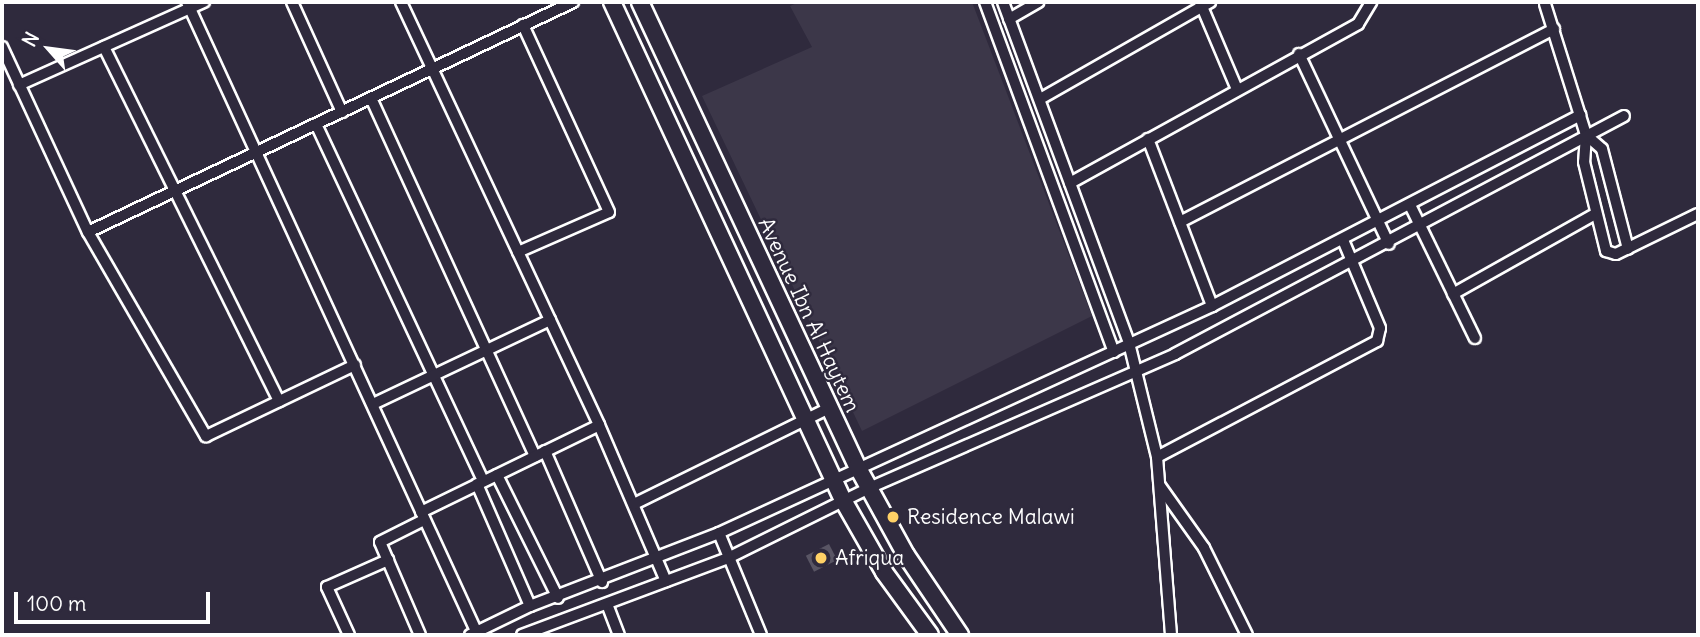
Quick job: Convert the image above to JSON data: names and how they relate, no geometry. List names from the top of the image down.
{
  "streets": {
    "street": ["Avenue Ibn Al Haytem"]
  },
  "places": ["Residence Malawi", "Afriqua"],
  "scale_bar": "100 m",
  "north": "top left"
}
